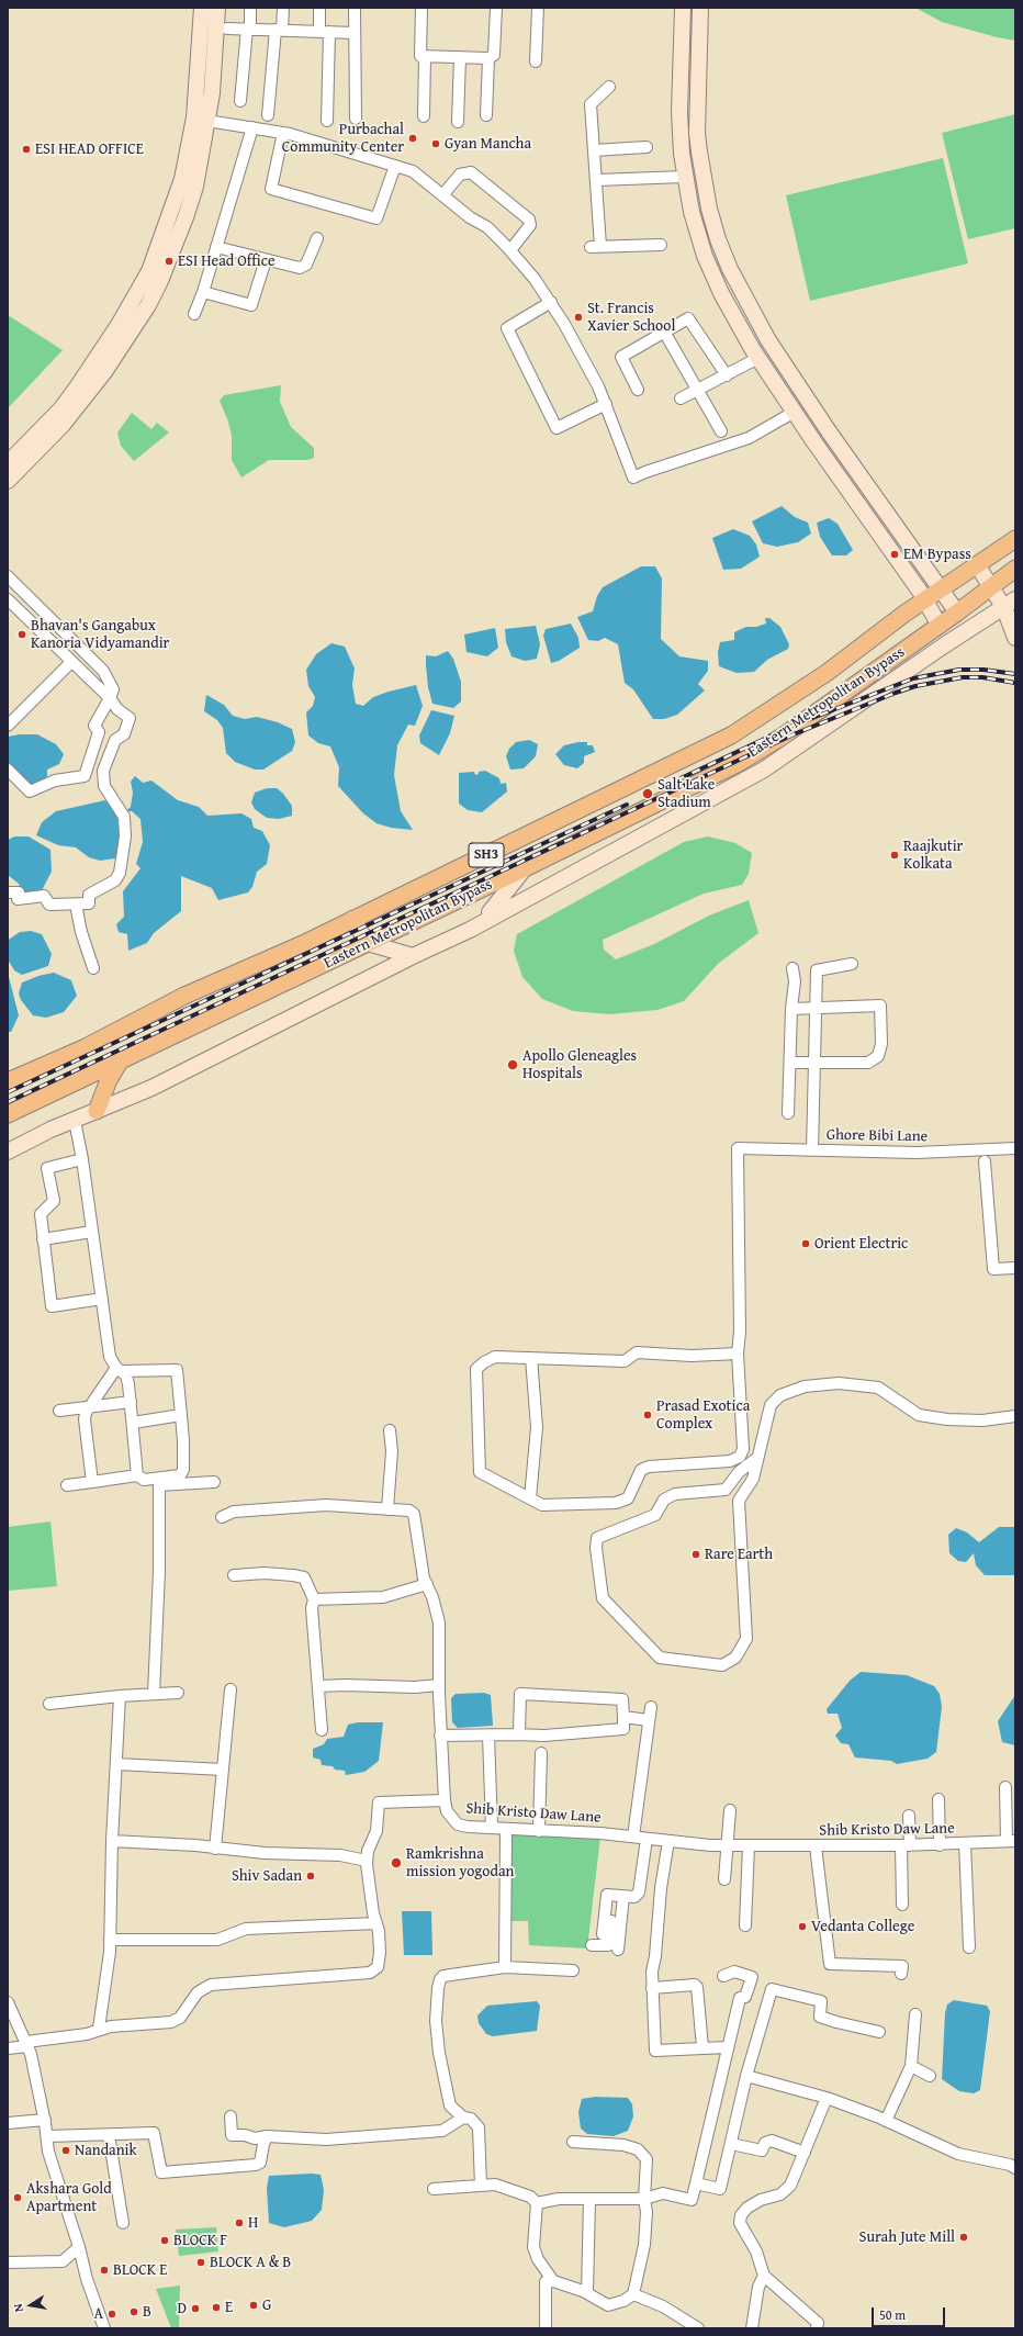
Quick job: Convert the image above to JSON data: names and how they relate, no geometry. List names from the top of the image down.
{
  "streets": {
    "main road": ["Eastern Metropolitan Bypass", "SH3"],
    "street": ["Ghore Bibi Lane", "Shib Kristo Daw Lane"]
  },
  "places": [
    "Purbachal Community Center",
    "Gyan Mancha",
    "ESI HEAD OFFICE",
    "ESI Head Office",
    "St. Francis Xavier School",
    "EM Bypass",
    "Bhavan's Gangabux Kanoria Vidyamandir",
    "Salt Lake Stadium",
    "Raajkutir Kolkata",
    "Apollo Gleneagles Hospitals",
    "Orient Electric",
    "Prasad Exotica Complex",
    "Rare Earth",
    "Ramkrishna mission yogodan",
    "Shiv Sadan",
    "Vedanta College",
    "Nandanik",
    "Akshara Gold Apartment",
    "H",
    "Surah Jute Mill",
    "BLOCK F",
    "BLOCK A & B",
    "BLOCK E",
    "G",
    "E",
    "D",
    "B",
    "A"
  ],
  "scale_bar": "50 m",
  "north": "left"
}
